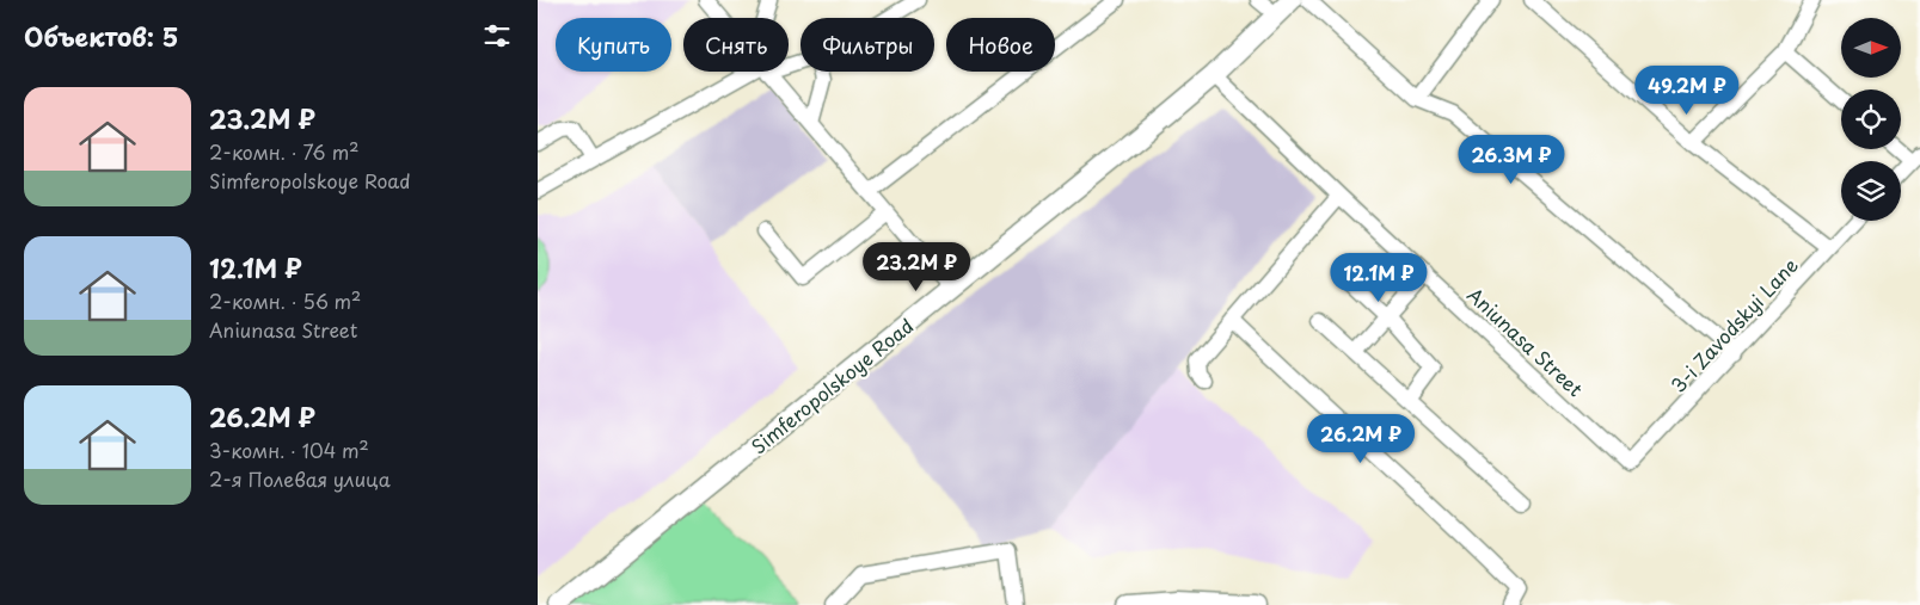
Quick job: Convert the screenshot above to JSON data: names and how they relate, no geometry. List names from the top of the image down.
{
  "streets": {
    "main road": ["Simferopolskoye Road"],
    "street": ["3-i Zavodskyi Lane", "Aniunasa Street"]
  },
  "crossings": [
    ["3-i Zavodskyi Lane", "Aniunasa Street"],
    ["Aniunasa Street", "Simferopolskoye Road"]
  ],
  "north": "right",
  "page": {
    "heading": "Объектов: 5",
    "chip": [
      "Купить",
      "Снять",
      "Фильтры",
      "Новое"
    ],
    "price": [
      "49.2M ₽",
      "26.3M ₽",
      "23.2M ₽",
      "12.1M ₽",
      "26.2M ₽"
    ],
    "list": [
      {
        "name": "23.2M ₽",
        "note": "2-комн. · 76 m² · Simferopolskoye Road"
      },
      {
        "name": "12.1M ₽",
        "note": "2-комн. · 56 m² · Aniunasa Street"
      },
      {
        "name": "26.2M ₽",
        "note": "3-комн. · 104 m² · 2-я Полевая улица"
      }
    ]
  }
}
